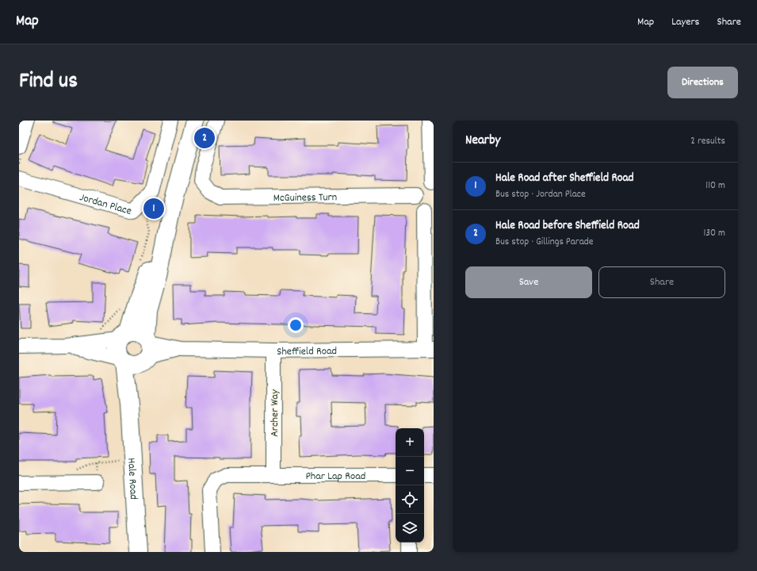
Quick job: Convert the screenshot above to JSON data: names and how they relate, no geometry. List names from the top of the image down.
{
  "streets": {
    "main road": ["Hale Road"],
    "street": [
      "McGuiness Turn",
      "Jordan Place",
      "Sheffield Road",
      "Archer Way",
      "Phar Lap Road"
    ]
  },
  "crossings": [
    ["Sheffield Road", "Archer Way"],
    ["Sheffield Road", "Hale Road"],
    ["Archer Way", "Phar Lap Road"]
  ],
  "page": {
    "header": "Map",
    "nav": ["Map", "Layers", "Share"],
    "title": "Find us",
    "buttons": [
      "Directions",
      ["Save", "Share"]
    ],
    "heading": ["Nearby", "2 results"],
    "pins": ["2", "1"],
    "list": [
      {
        "mark": "1",
        "name": "Hale Road after Sheffield Road",
        "note": "Bus stop · Jordan Place",
        "value": "110 m"
      },
      {
        "mark": "2",
        "name": "Hale Road before Sheffield Road",
        "note": "Bus stop · Gillings Parade",
        "value": "130 m"
      }
    ],
    "map_buttons": ["+", "−"]
  }
}
